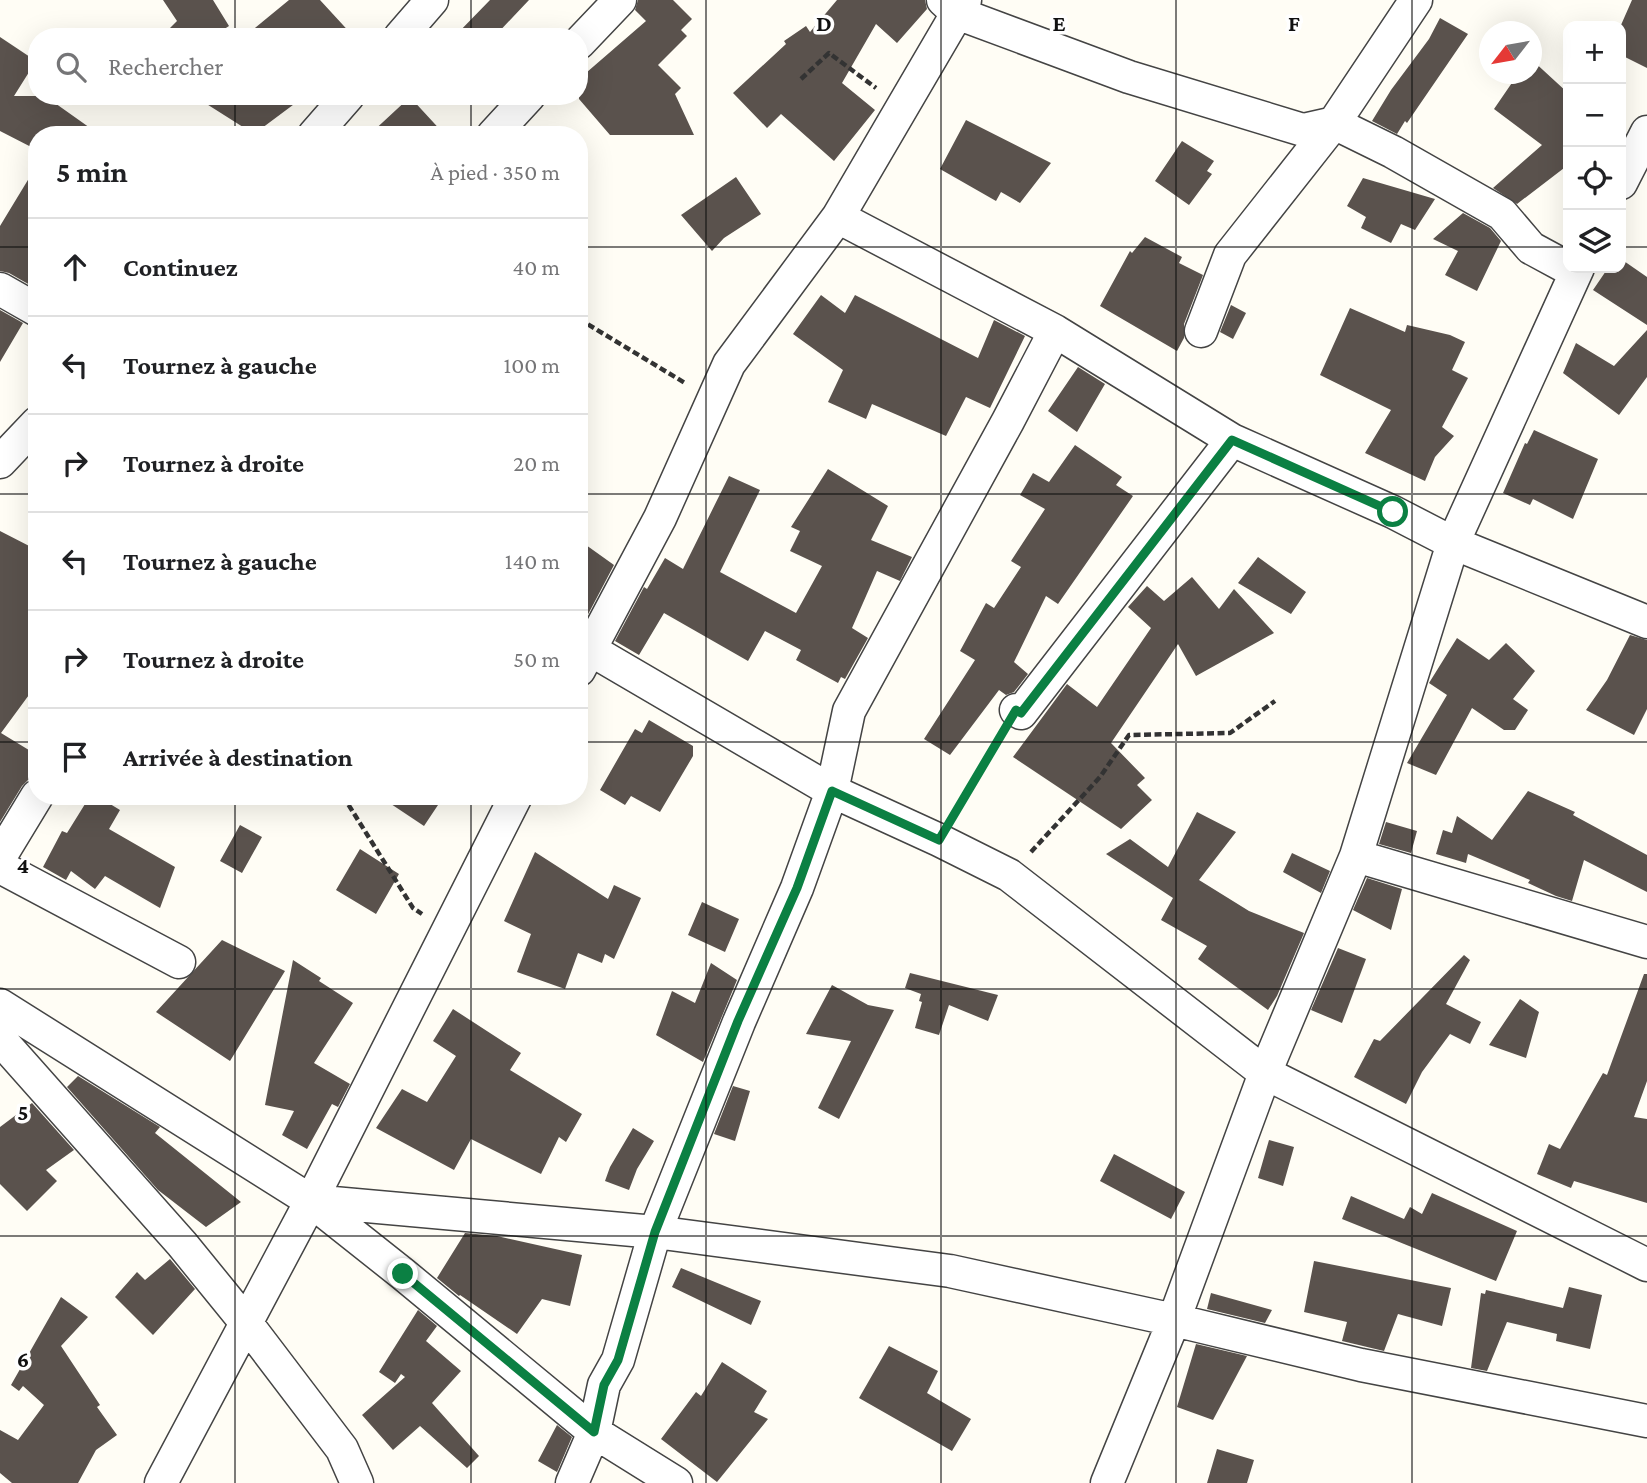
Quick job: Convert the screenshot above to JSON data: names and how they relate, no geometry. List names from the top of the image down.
{
  "north": "bottom left",
  "page": {
    "map_buttons": ["+", "−"],
    "search": "Rechercher",
    "heading": ["5 min", "À pied · 350 m"],
    "list": [
      ["Continuez", "40 m"],
      ["Tournez à gauche", "100 m"],
      ["Tournez à droite", "20 m"],
      ["Tournez à gauche", "140 m"],
      ["Tournez à droite", "50 m"],
      "Arrivée à destination"
    ]
  },
  "grid": {
    "columns": ["D", "E", "F"],
    "rows": ["4", "5", "6"]
  }
}
